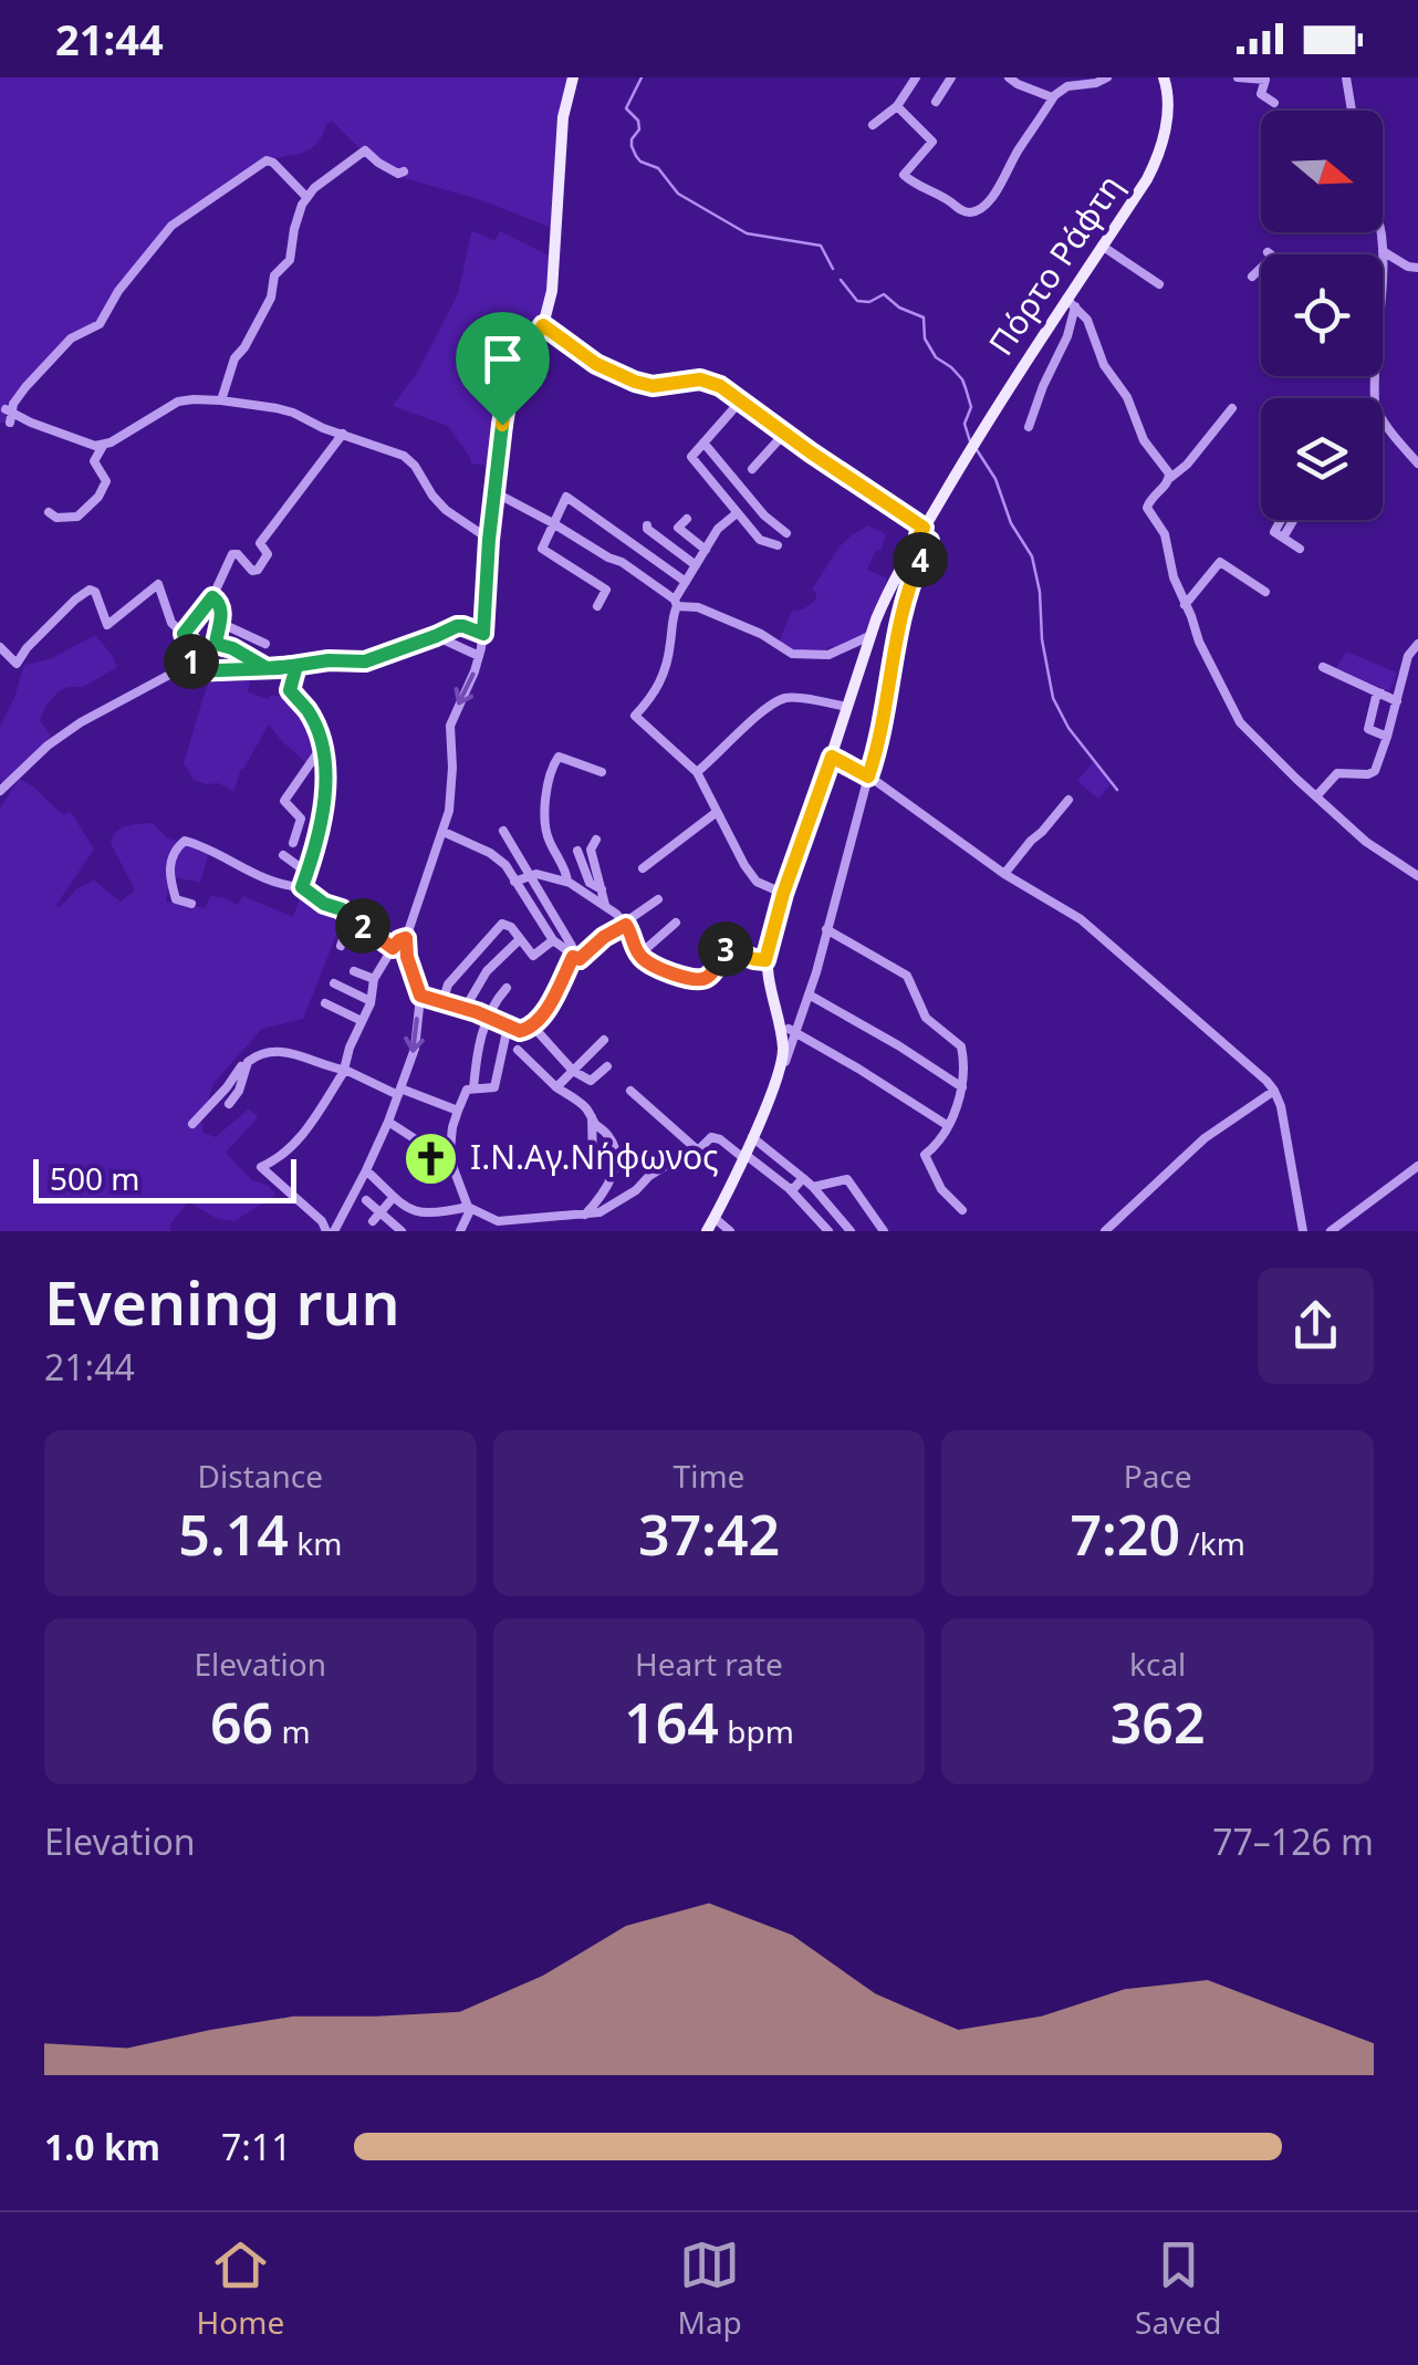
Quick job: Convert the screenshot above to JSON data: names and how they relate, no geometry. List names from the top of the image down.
{
  "streets": {
    "main road": ["Πόρτο Ράφτη"]
  },
  "places": {
    "church": ["Ι.Ν.Αγ.Νήφωνος"]
  },
  "scale_bar": "500 m",
  "north": "right",
  "page": {
    "status": "21:44",
    "pins": [
      "4",
      "1",
      "2",
      "3"
    ],
    "scale": "500 m",
    "heading": ["Evening run", "21:44"],
    "stats": [
      ["Distance", "5.14 km"],
      ["Time", "37:42"],
      ["Pace", "7:20 /km"],
      ["Elevation", "66 m"],
      ["Heart rate", "164 bpm"],
      ["kcal", "362"]
    ],
    "chart": ["Elevation", "77–126 m"],
    "list": [
      {
        "name": "1.0 km",
        "note": "7:11"
      }
    ],
    "tabs": ["Home", "Map", "Saved"]
  }
}
